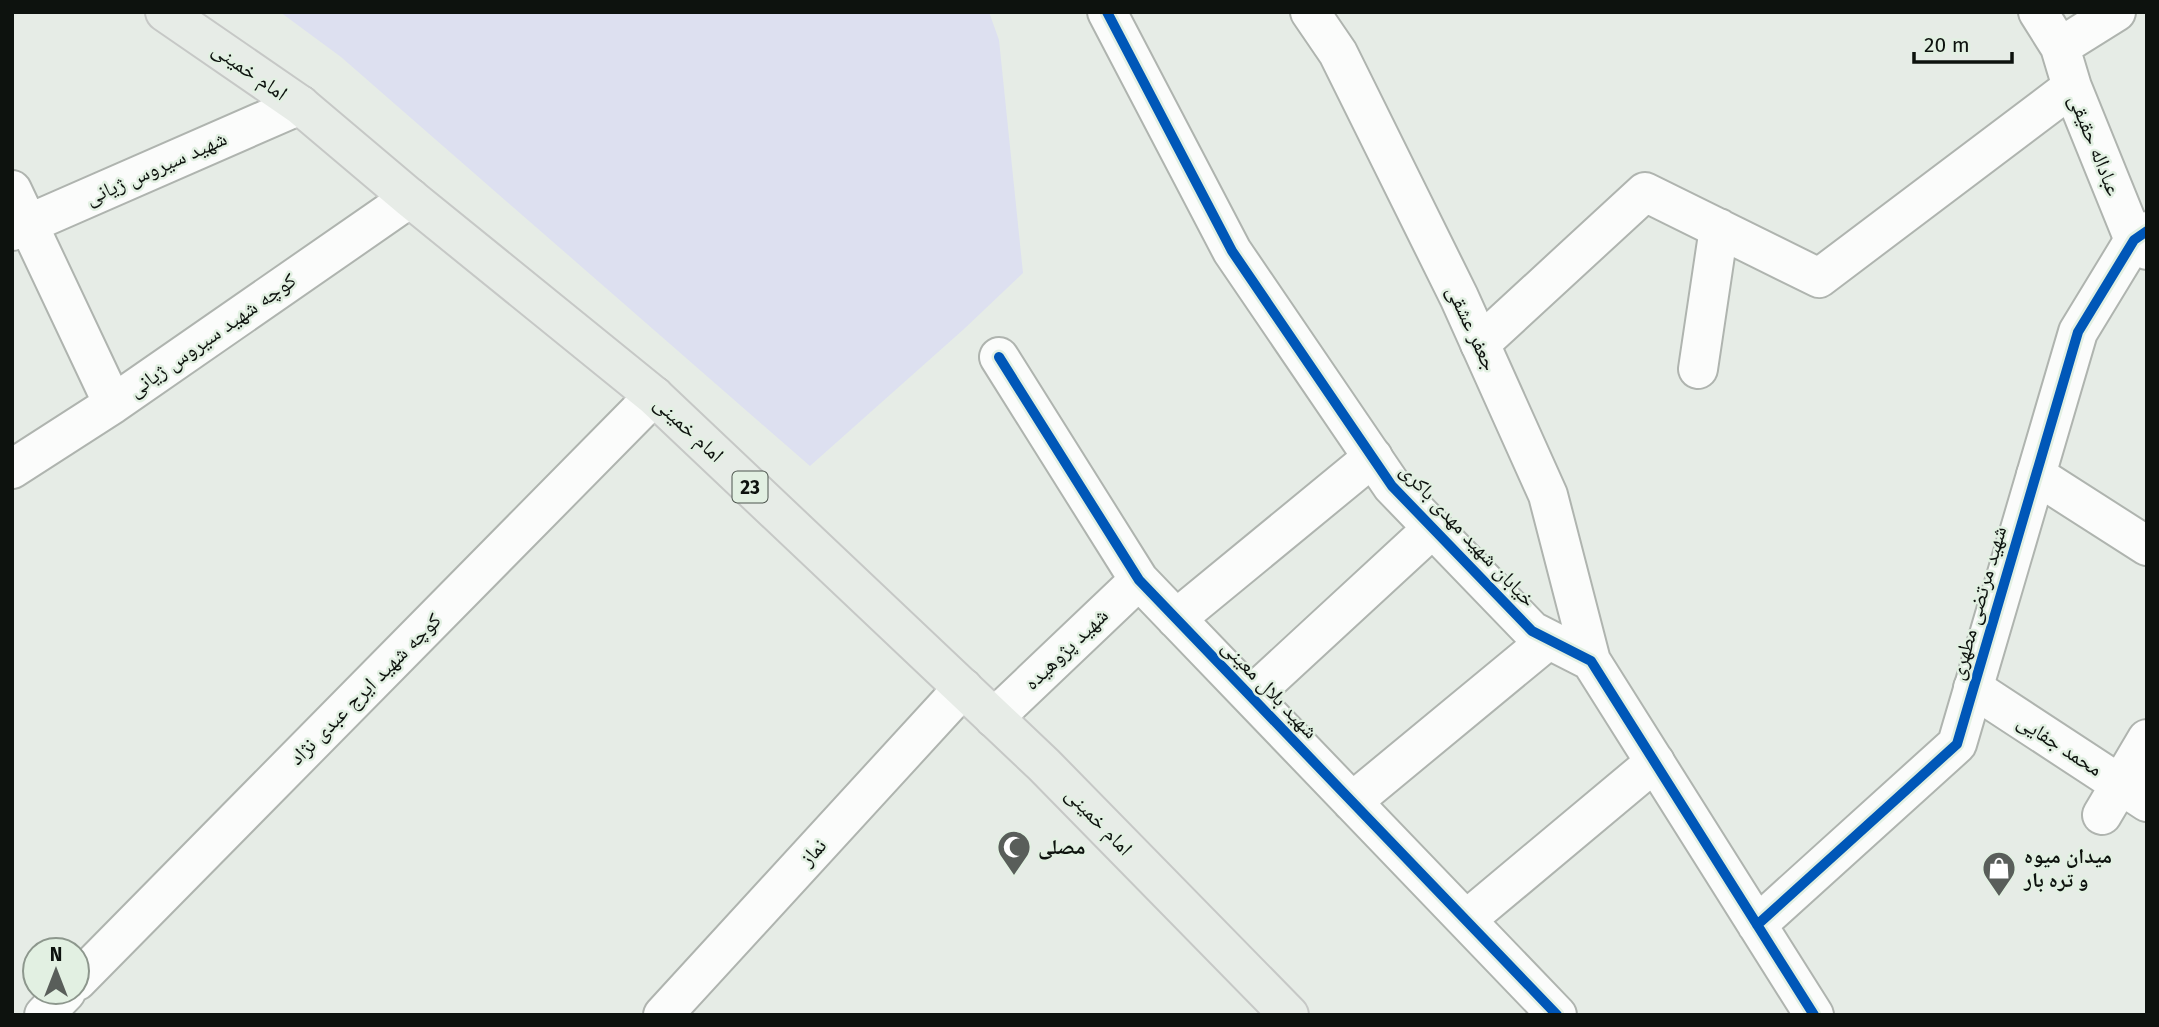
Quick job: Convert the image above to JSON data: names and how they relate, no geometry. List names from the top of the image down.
{
  "streets": {
    "main road": ["امام خمینی", "23"],
    "street": [
      "عباداله حقیقی",
      "شهید سیروس ژیانی",
      "جعفر عشقی",
      "کوچه شهید سیروس ژیانی",
      "خیابان شهید مهدی باکری",
      "شهید مرتضی مطهری",
      "شهید پژوهیده",
      "کوچه شهید ایرج عبدی نژاد",
      "شهید بلال معینی",
      "محمد جفایی",
      "نماز"
    ]
  },
  "crossings": [
    ["امام خمینی", "شهید سیروس ژیانی"],
    ["امام خمینی", "کوچه شهید سیروس ژیانی"],
    ["امام خمینی", "شهید پژوهیده"],
    ["امام خمینی", "کوچه شهید ایرج عبدی نژاد"],
    ["امام خمینی", "نماز"],
    ["عباداله حقیقی", "شهید مرتضی مطهری"],
    ["جعفر عشقی", "خیابان شهید مهدی باکری"],
    ["شهید مرتضی مطهری", "محمد جفایی"],
    ["شهید پژوهیده", "شهید بلال معینی"]
  ],
  "places": {
    "mosque": ["مصلی"],
    "shop": ["میدان میوه و تره بار"]
  },
  "scale_bar": "20 m",
  "north": "top"
}
